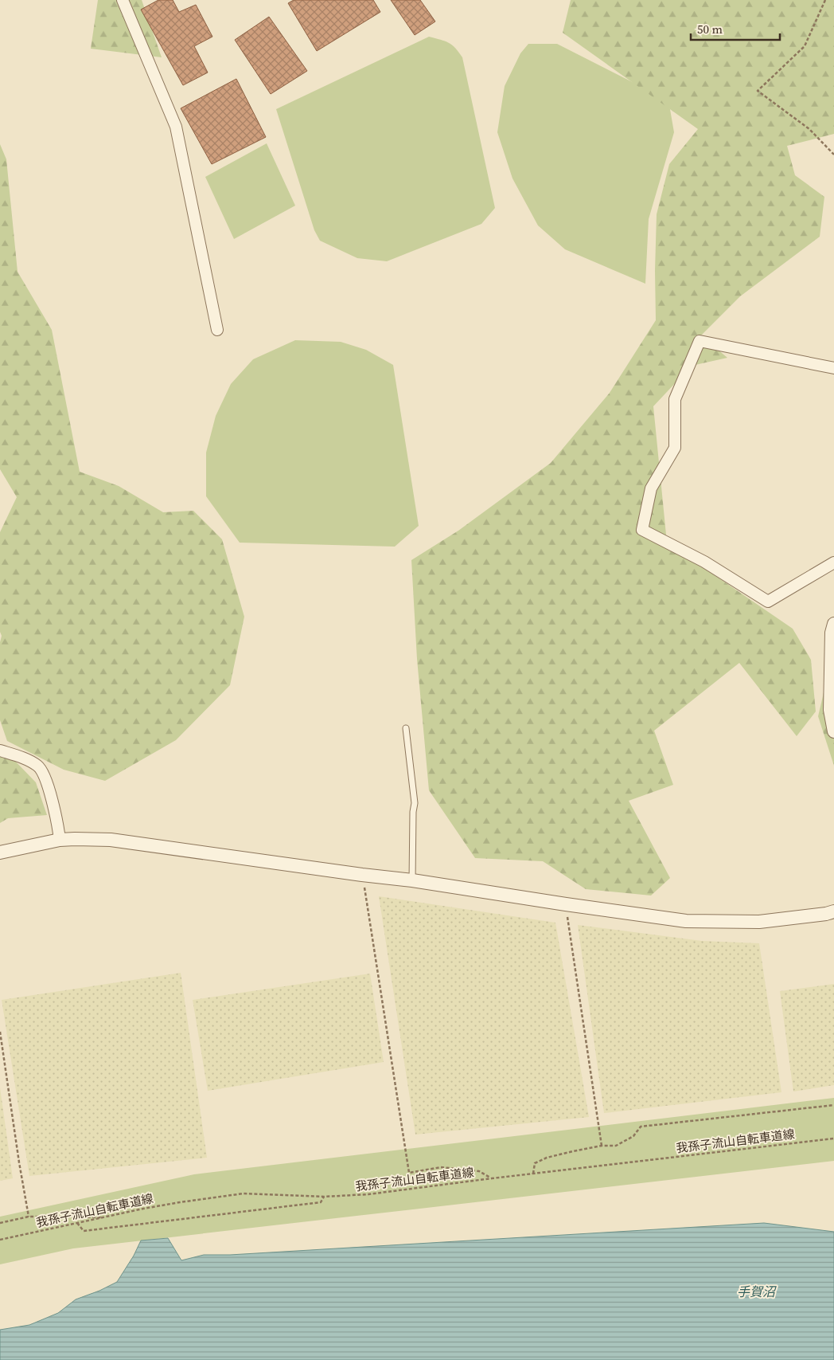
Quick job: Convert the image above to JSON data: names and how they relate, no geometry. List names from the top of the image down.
{
  "streets": {
    "path": ["我孫子流山自転車道線"]
  },
  "water": ["手賀沼"],
  "scale_bar": "50 m"
}
